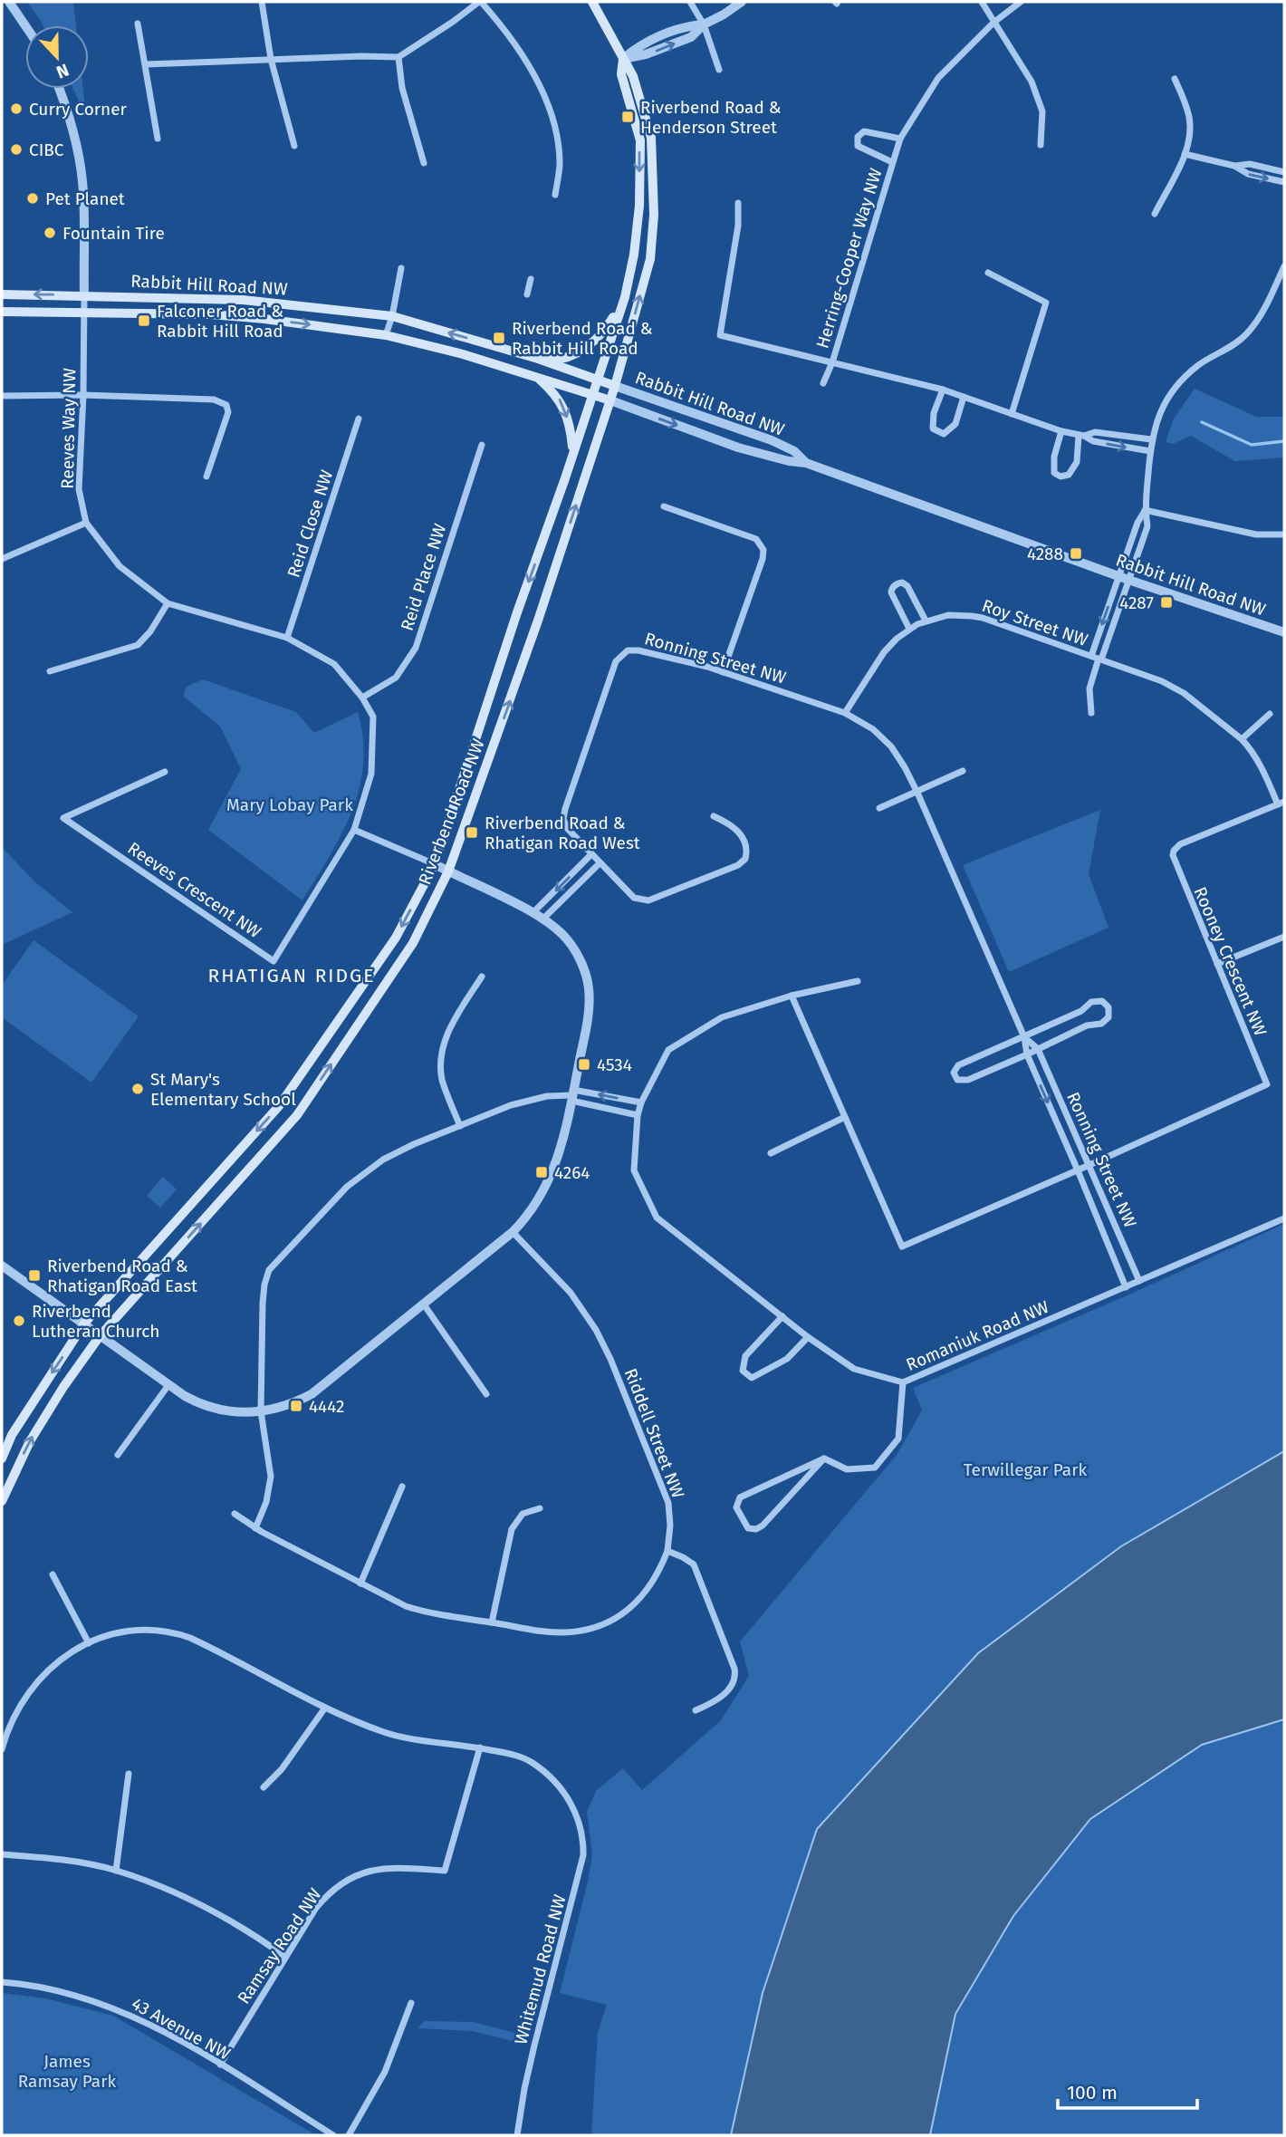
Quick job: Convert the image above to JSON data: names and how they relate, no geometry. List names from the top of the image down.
{
  "streets": {
    "main road": ["Rabbit Hill Road NW", "Riverbend Road NW"],
    "street": [
      "Herring-Cooper Way NW",
      "Reeves Way NW",
      "Reid Close NW",
      "Reid Place NW",
      "Roy Street NW",
      "Ronning Street NW",
      "Reeves Crescent NW",
      "Rooney Crescent NW",
      "Romaniuk Road NW",
      "Riddell Street NW",
      "Ramsay Road NW",
      "Whitemud Road NW",
      "43 Avenue NW"
    ]
  },
  "crossings": [
    ["Rabbit Hill Road NW", "Reeves Way NW"],
    ["Rabbit Hill Road NW", "Riverbend Road NW"],
    ["Reeves Way NW", "Reid Close NW"],
    ["Reeves Way NW", "Reid Place NW"],
    ["Reeves Way NW", "Reeves Crescent NW"],
    ["Roy Street NW", "Ronning Street NW"],
    ["Roy Street NW", "Rooney Crescent NW"],
    ["Ronning Street NW", "Rooney Crescent NW"],
    ["Ronning Street NW", "Romaniuk Road NW"],
    ["Ramsay Road NW", "Whitemud Road NW"],
    ["Ramsay Road NW", "43 Avenue NW"]
  ],
  "districts": ["RHATIGAN RIDGE"],
  "parks": ["Mary Lobay Park", "Terwillegar Park", "James Ramsay Park"],
  "places": {
    "other": [
      "Curry Corner",
      "CIBC",
      "Pet Planet",
      "Fountain Tire",
      "St Mary's Elementary School",
      "Riverbend Lutheran Church"
    ],
    "transit": [
      "Riverbend Road & Henderson Street",
      "Falconer Road & Rabbit Hill Road",
      "Riverbend Road & Rabbit Hill Road",
      "4288",
      "4287",
      "Riverbend Road & Rhatigan Road West",
      "4534",
      "4264",
      "Riverbend Road & Rhatigan Road East",
      "4442"
    ]
  },
  "scale_bar": "100 m",
  "north": "bottom"
}
